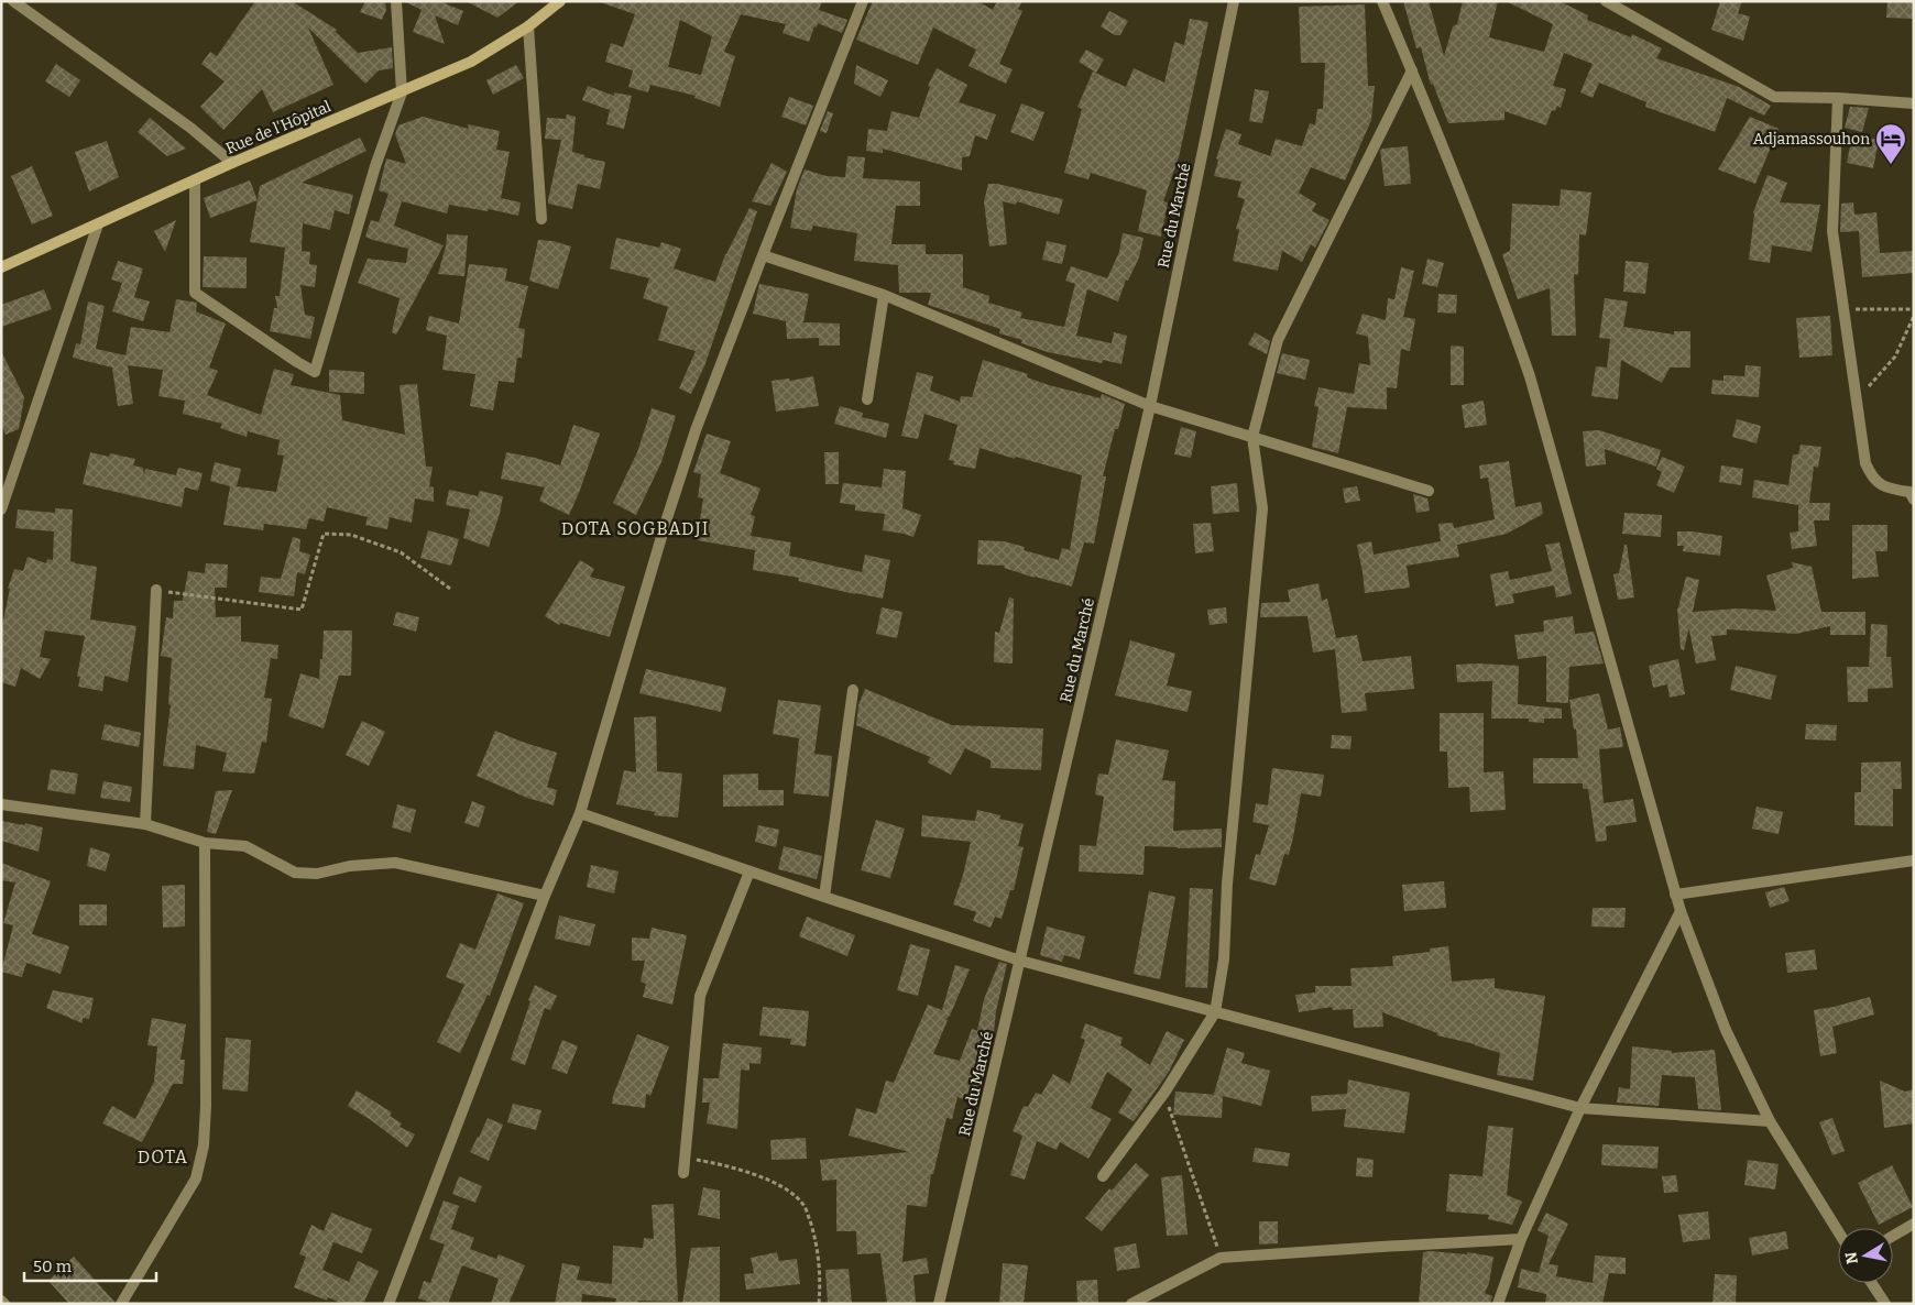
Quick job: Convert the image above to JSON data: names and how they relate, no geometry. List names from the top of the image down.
{
  "streets": {
    "main road": ["Rue de l'Hôpital"],
    "street": ["Rue du Marché"]
  },
  "districts": ["DOTA SOGBADJI", "DOTA"],
  "places": {
    "hotel": ["Adjamassouhon"]
  },
  "scale_bar": "50 m",
  "north": "left"
}
